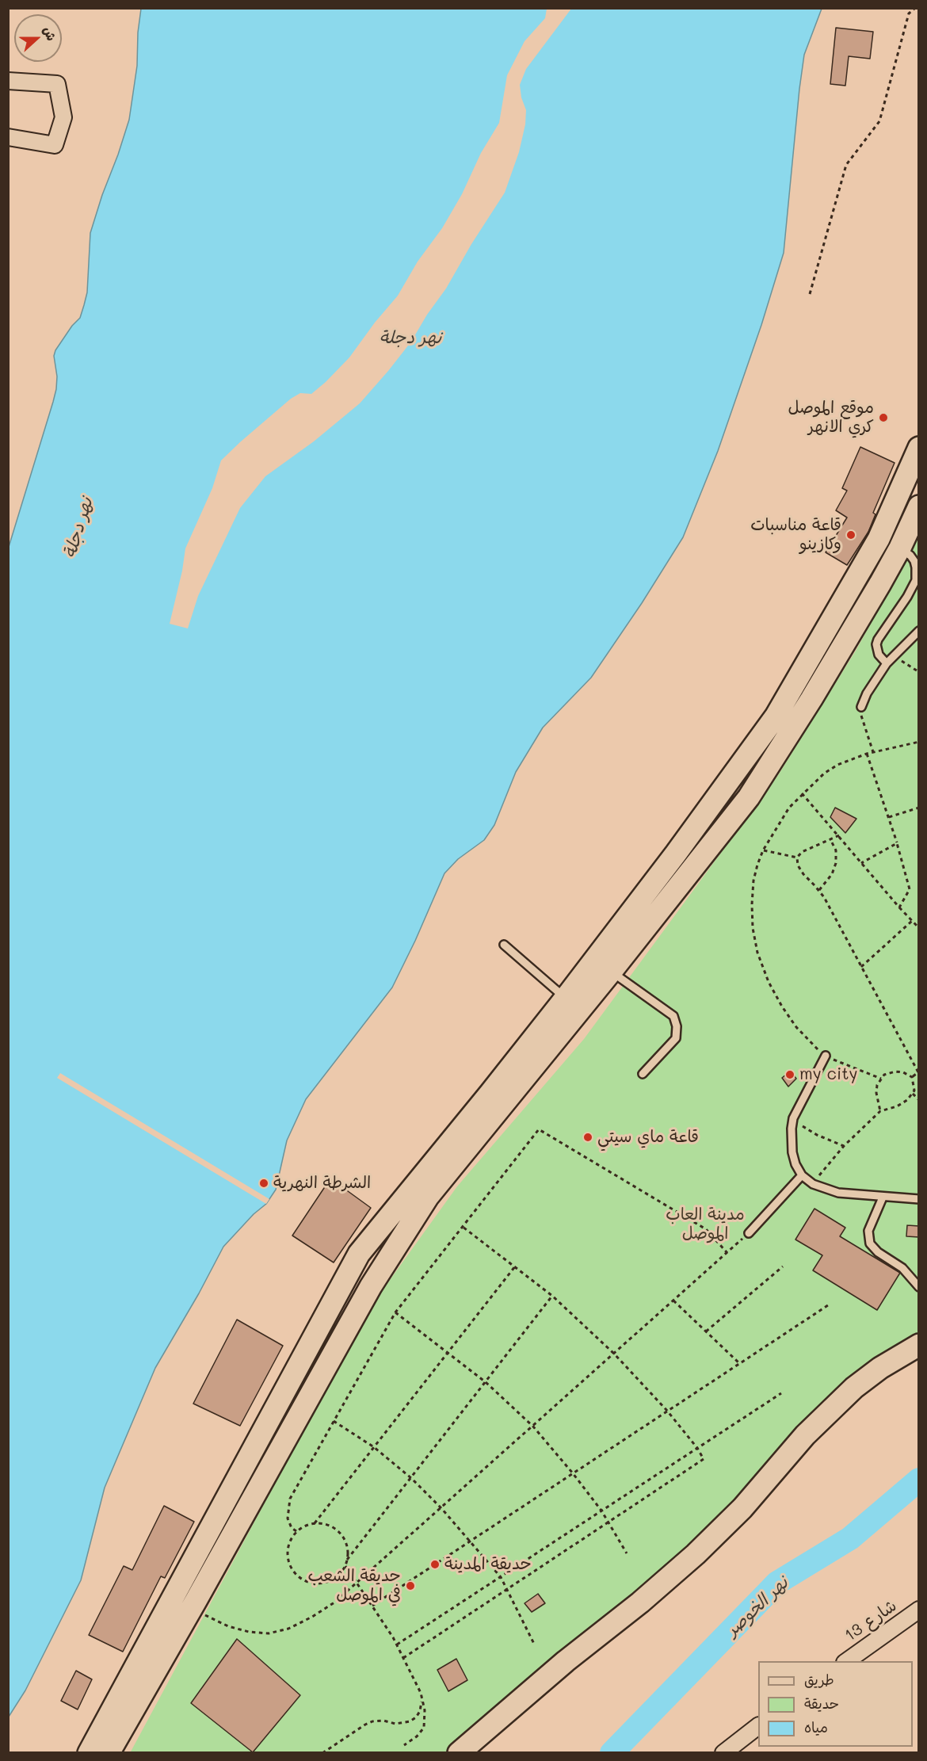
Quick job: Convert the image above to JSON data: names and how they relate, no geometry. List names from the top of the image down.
{
  "streets": {
    "street": ["شارع 13"]
  },
  "water": ["نهر دجلة", "نهر الخوصر"],
  "parks": ["مدينة العاب الموصل"],
  "places": [
    "موقع الموصل كري الانهر",
    "قاعة مناسبات وكازينو",
    "my city",
    "قاعة ماي سيتي",
    "الشرطة النهرية",
    "حديقة المدينة",
    "حديقة الشعب في الموصل"
  ],
  "legend": ["طريق", "حديقة", "مياه"],
  "north": "right"
}
